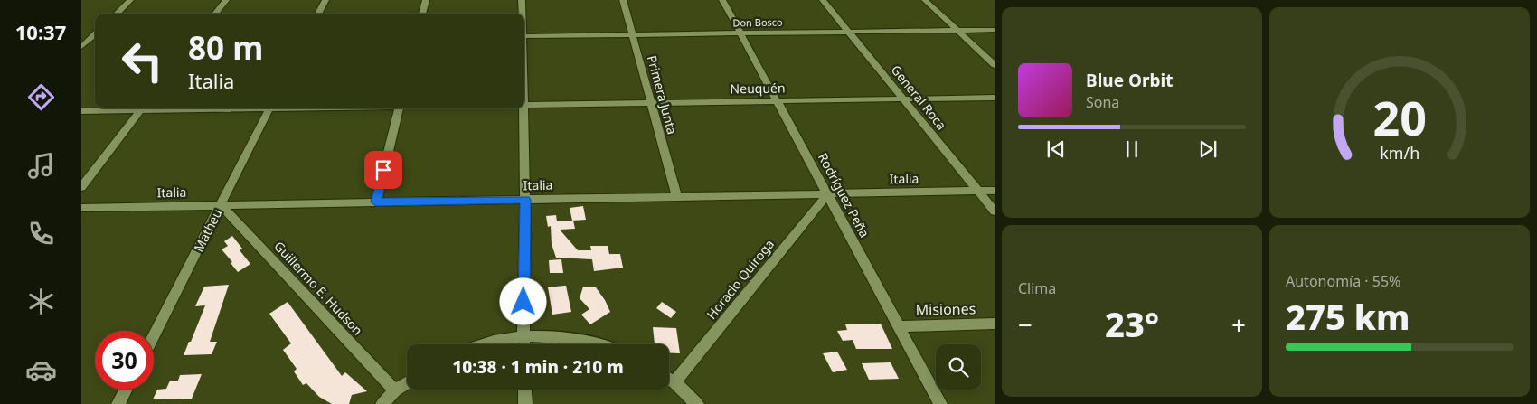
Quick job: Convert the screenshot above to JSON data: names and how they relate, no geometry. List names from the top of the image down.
{
  "streets": {
    "street": [
      "Don Bosco",
      "Neuquén",
      "Primera Junta",
      "General Roca",
      "Italia",
      "Rodríguez Peña",
      "Matheu",
      "Horacio Quiroga",
      "Guillermo E. Hudson",
      "Misiones"
    ]
  },
  "crossings": [
    ["Don Bosco", "Primera Junta"],
    ["Don Bosco", "General Roca"],
    ["Don Bosco", "Rodríguez Peña"],
    ["Neuquén", "Primera Junta"],
    ["Neuquén", "General Roca"],
    ["Neuquén", "Rodríguez Peña"],
    ["Primera Junta", "Italia"],
    ["General Roca", "Italia"],
    ["Italia", "Rodríguez Peña"],
    ["Italia", "Matheu"],
    ["Italia", "Horacio Quiroga"],
    ["Italia", "Guillermo E. Hudson"],
    ["Rodríguez Peña", "Horacio Quiroga"],
    ["Rodríguez Peña", "Misiones"],
    ["Matheu", "Guillermo E. Hudson"]
  ],
  "page": {
    "tabs": "10:37",
    "turn": ["80 m", "Italia"],
    "song": ["Blue Orbit", "Sona"],
    "tile": [
      "Clima",
      ["Autonomía · 55%", "275 km"]
    ],
    "heat": ["−", "23°", "+"],
    "limit": "30",
    "trip": "10:38 · 1 min · 210 m",
    "gauge": ["20", "km/h"]
  }
}
